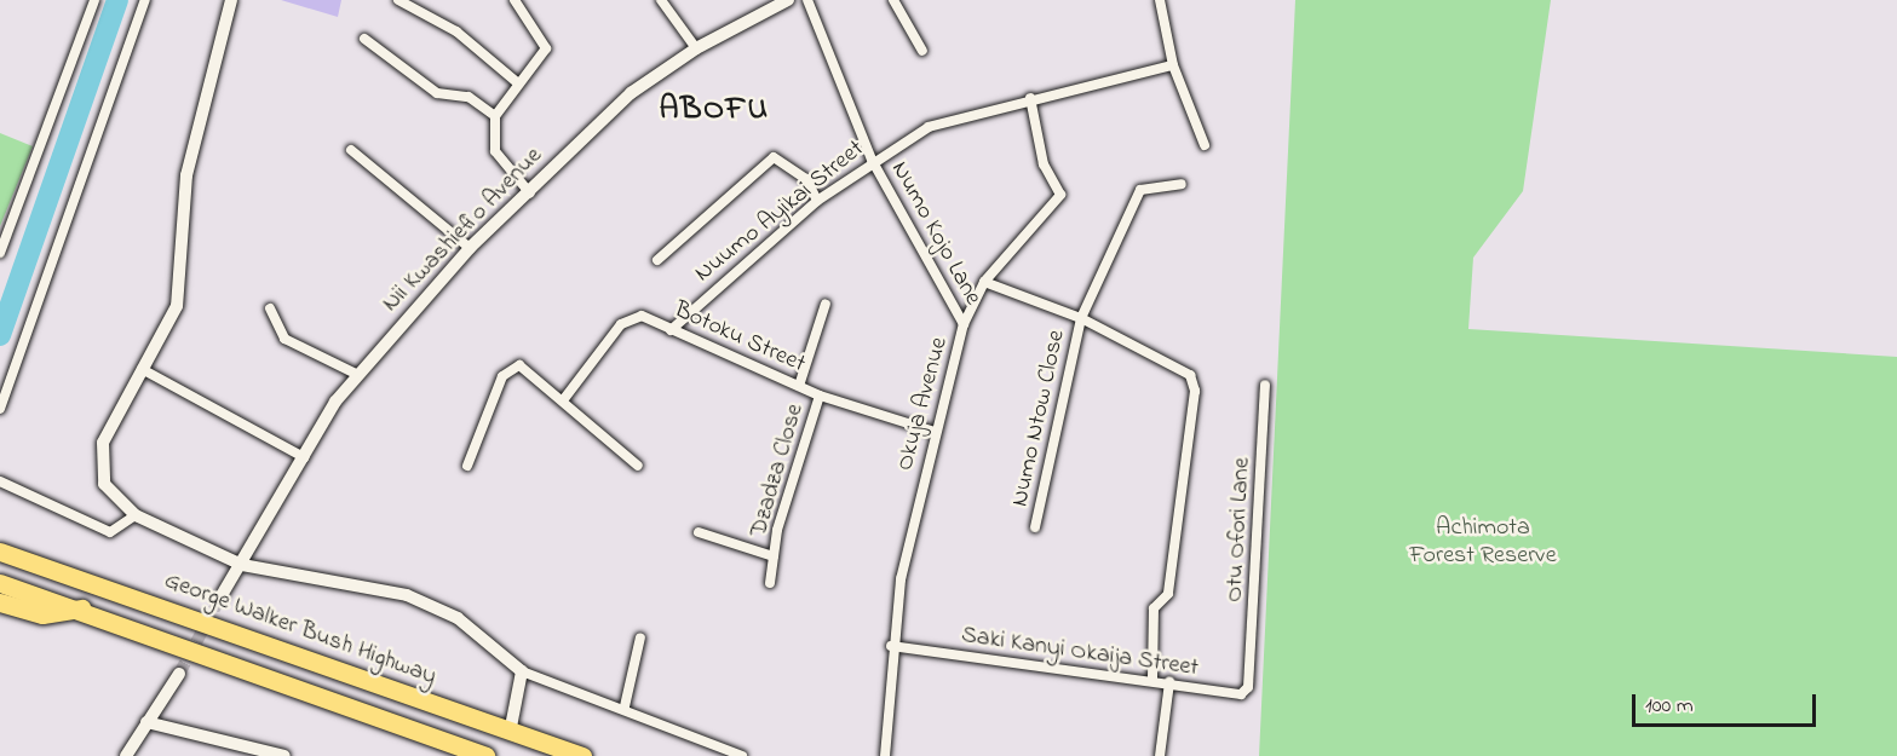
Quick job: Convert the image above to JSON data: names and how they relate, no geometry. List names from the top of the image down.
{
  "streets": {
    "highway": ["George Walker Bush Highway"],
    "street": [
      "Nuumo Ayikai Street",
      "Nii Kwashiefio Avenue",
      "Numo Kojo Lane",
      "Botoku Street",
      "Okuja Avenue",
      "Numo Ntow Close",
      "Dzadza Close",
      "Otu Ofori Lane",
      "Saki Kanyi Okaija Street"
    ]
  },
  "crossings": [
    ["Nuumo Ayikai Street", "Numo Kojo Lane"],
    ["Nuumo Ayikai Street", "Botoku Street"],
    ["Nuumo Ayikai Street", "Okuja Avenue"],
    ["Numo Kojo Lane", "Okuja Avenue"],
    ["Botoku Street", "Okuja Avenue"],
    ["Botoku Street", "Dzadza Close"],
    ["Okuja Avenue", "Saki Kanyi Okaija Street"],
    ["Otu Ofori Lane", "Saki Kanyi Okaija Street"]
  ],
  "districts": ["ABOFU"],
  "parks": ["Achimota Forest Reserve"],
  "scale_bar": "100 m"
}
